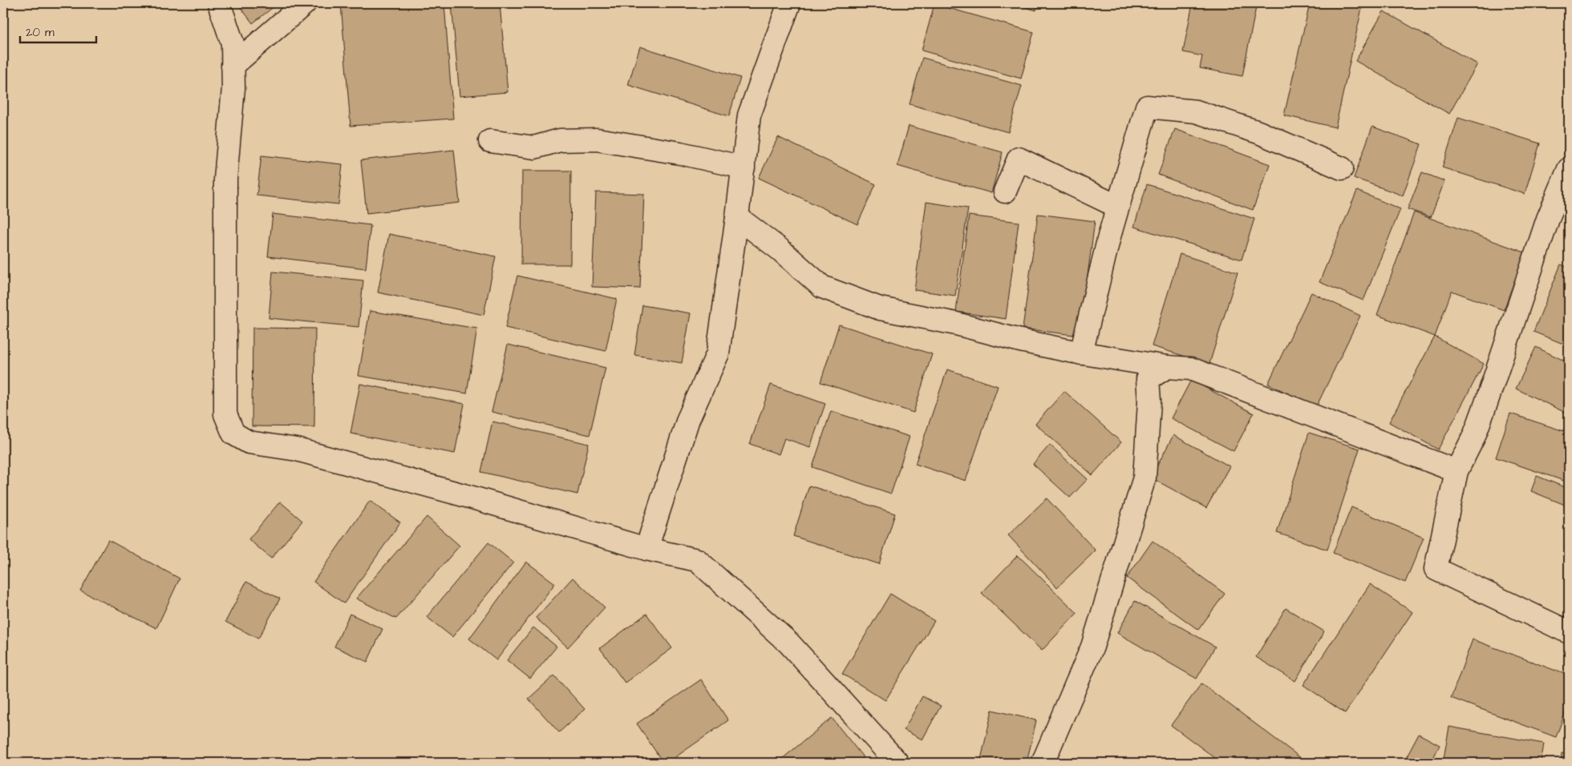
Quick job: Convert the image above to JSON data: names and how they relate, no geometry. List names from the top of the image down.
{
  "scale_bar": "20 m"
}
